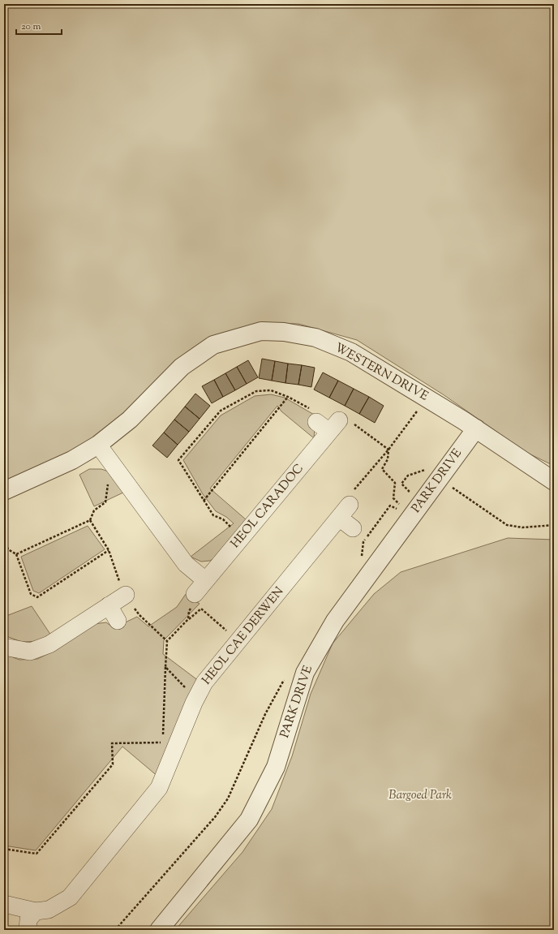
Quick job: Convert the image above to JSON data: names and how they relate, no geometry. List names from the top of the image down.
{
  "streets": {
    "street": [
      "WESTERN DRIVE",
      "PARK DRIVE",
      "HEOL CARADOC",
      "HEOL CAE DERWEN"
    ]
  },
  "crossings": [
    ["WESTERN DRIVE", "PARK DRIVE"]
  ],
  "parks": ["Bargoed Park"],
  "scale_bar": "20 m"
}
